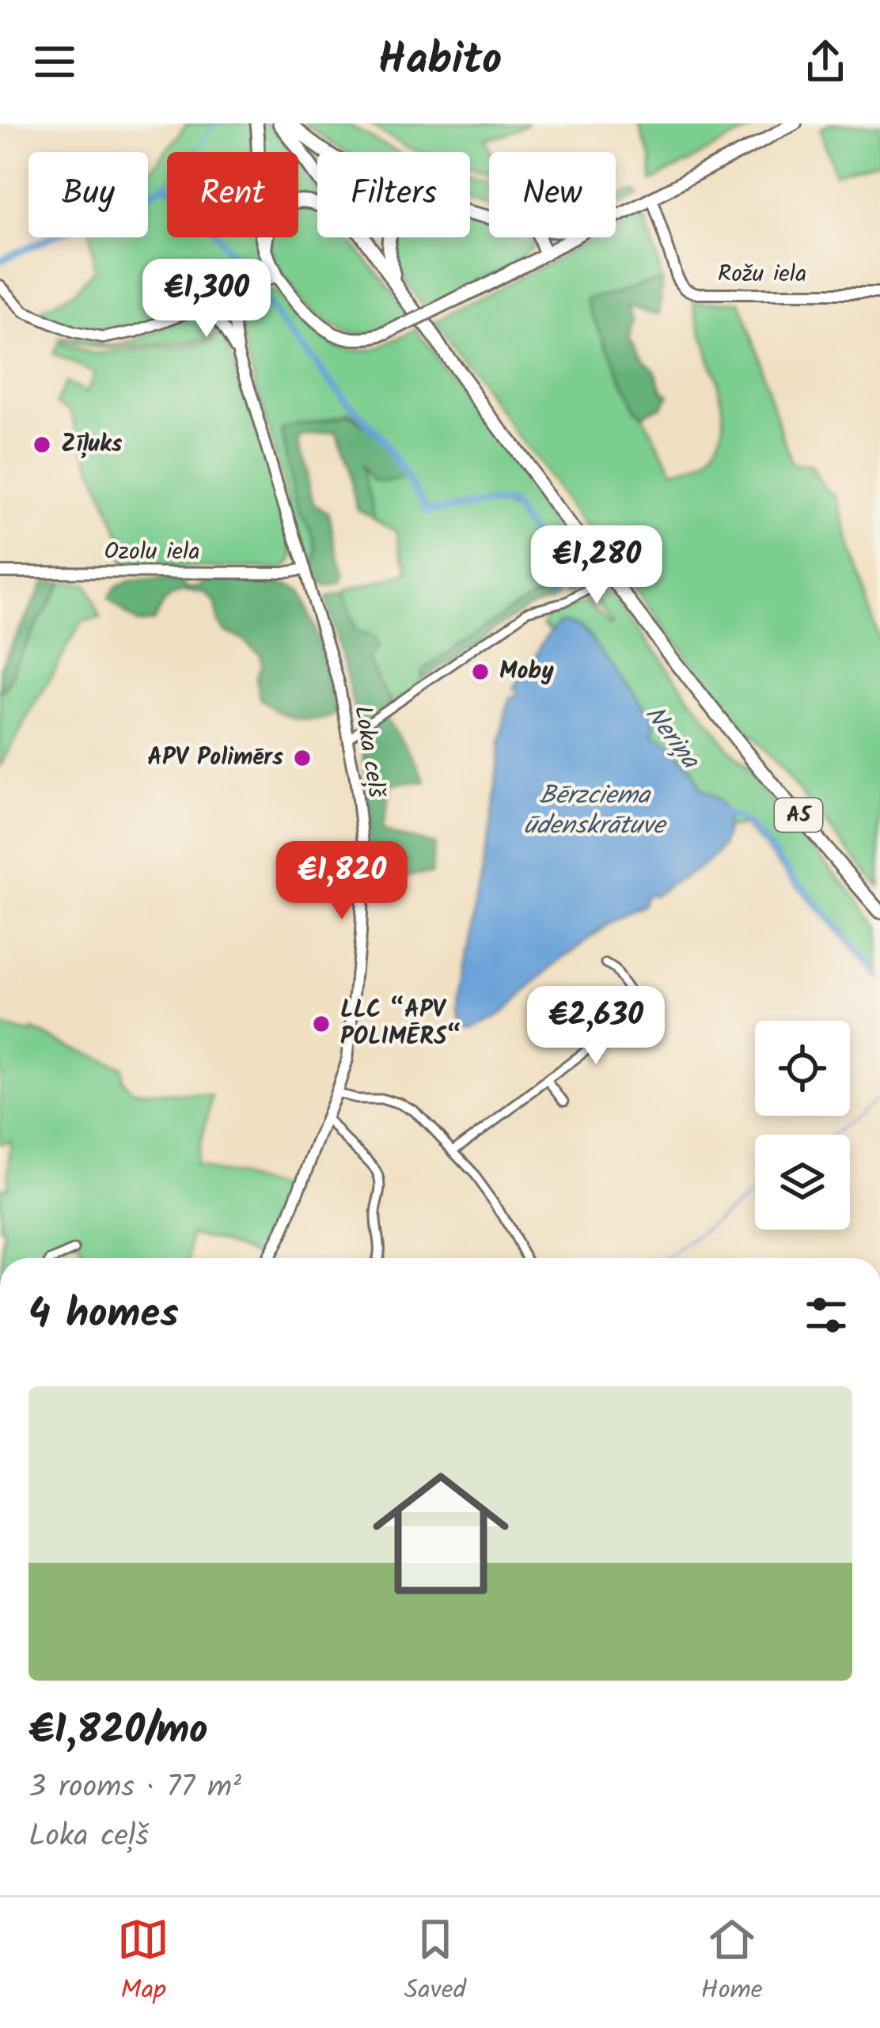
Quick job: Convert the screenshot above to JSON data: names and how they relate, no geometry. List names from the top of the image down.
{
  "streets": {
    "highway": ["A5"],
    "main road": ["Rožu iela", "Ozolu iela", "Loka ceļš"]
  },
  "crossings": [
    ["Ozolu iela", "Loka ceļš"]
  ],
  "water": ["Neriņa", "Bērzciema ūdenskrātuve"],
  "places": [
    "Zīļuks",
    "Moby",
    "APV Polimērs",
    "LLC “APV POLIMĒRS“"
  ],
  "page": {
    "header": "Habito",
    "chip": [
      "Buy",
      "Rent",
      "Filters",
      "New"
    ],
    "price": [
      "€1,300",
      "€1,280",
      "€1,820",
      "€2,630"
    ],
    "heading": "4 homes",
    "list": [
      {
        "name": "€1,820/mo",
        "note": "3 rooms · 77 m² · Loka ceļš"
      }
    ],
    "tabs": ["Map", "Saved", "Home"]
  }
}
